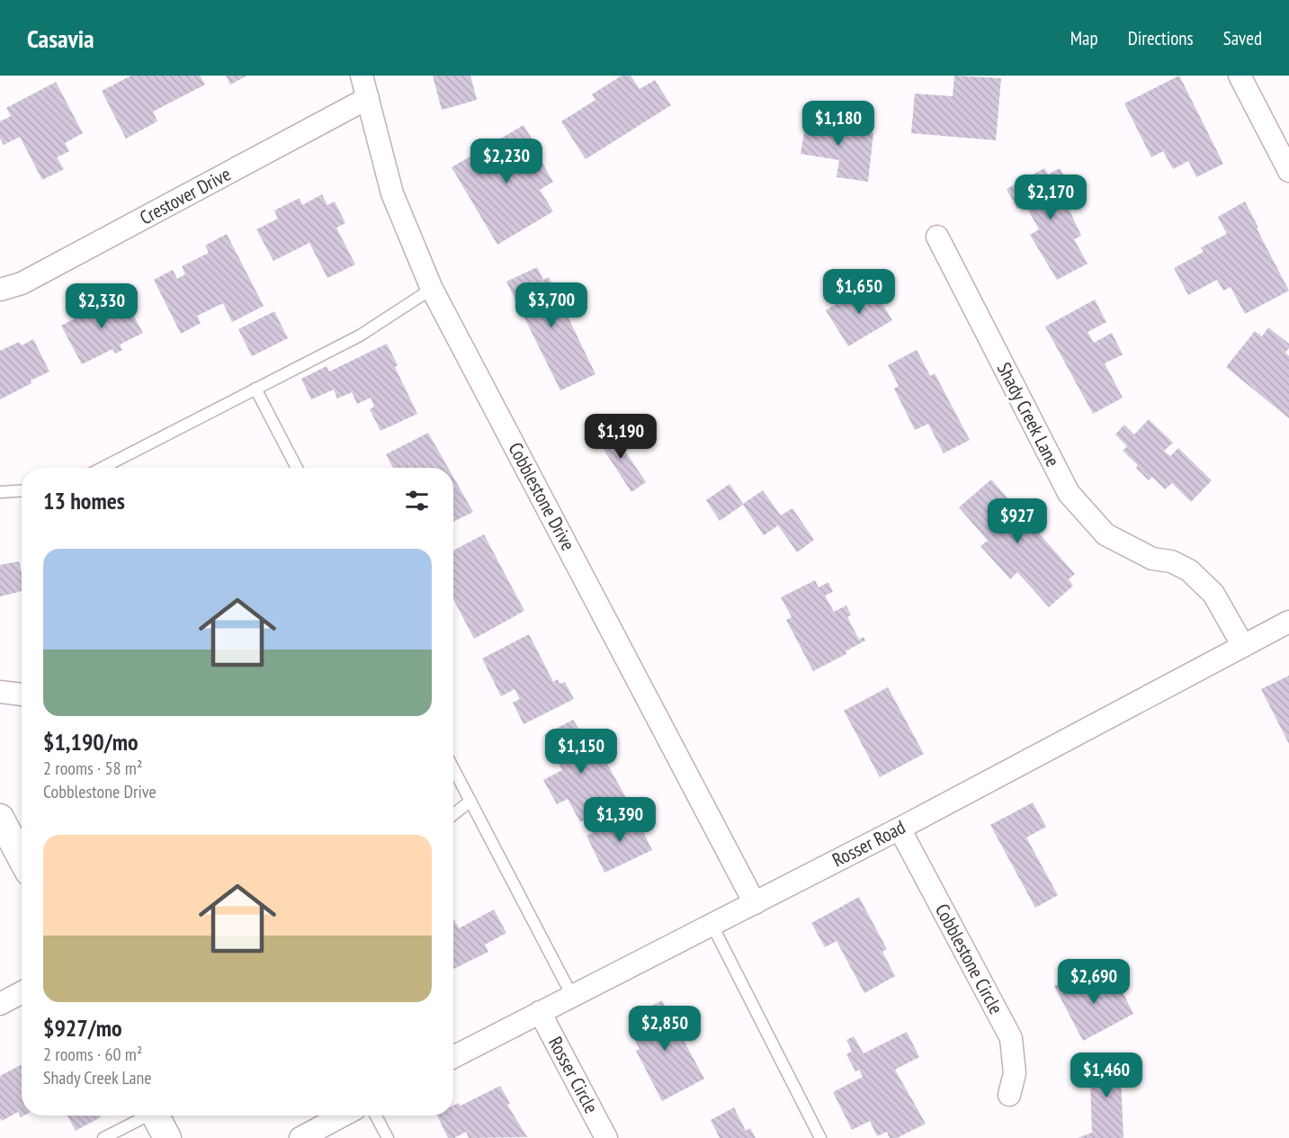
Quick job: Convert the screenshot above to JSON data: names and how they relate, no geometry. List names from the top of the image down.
{
  "streets": {
    "street": [
      "Crestover Drive",
      "Shady Creek Lane",
      "Cobblestone Drive",
      "Rosser Road",
      "Cobblestone Circle",
      "Rosser Circle"
    ]
  },
  "crossings": [
    ["Crestover Drive", "Cobblestone Drive"],
    ["Shady Creek Lane", "Rosser Road"],
    ["Cobblestone Drive", "Rosser Road"],
    ["Rosser Road", "Cobblestone Circle"],
    ["Rosser Road", "Rosser Circle"]
  ],
  "page": {
    "header": "Casavia",
    "nav": ["Map", "Directions", "Saved"],
    "price": [
      "$1,180",
      "$2,230",
      "$2,170",
      "$1,650",
      "$3,700",
      "$2,330",
      "$1,190",
      "$927",
      "$1,150",
      "$1,390",
      "$2,690",
      "$2,850",
      "$1,460"
    ],
    "heading": "13 homes",
    "list": [
      {
        "name": "$1,190/mo",
        "note": "2 rooms · 58 m² · Cobblestone Drive"
      },
      {
        "name": "$927/mo",
        "note": "2 rooms · 60 m² · Shady Creek Lane"
      }
    ]
  }
}
